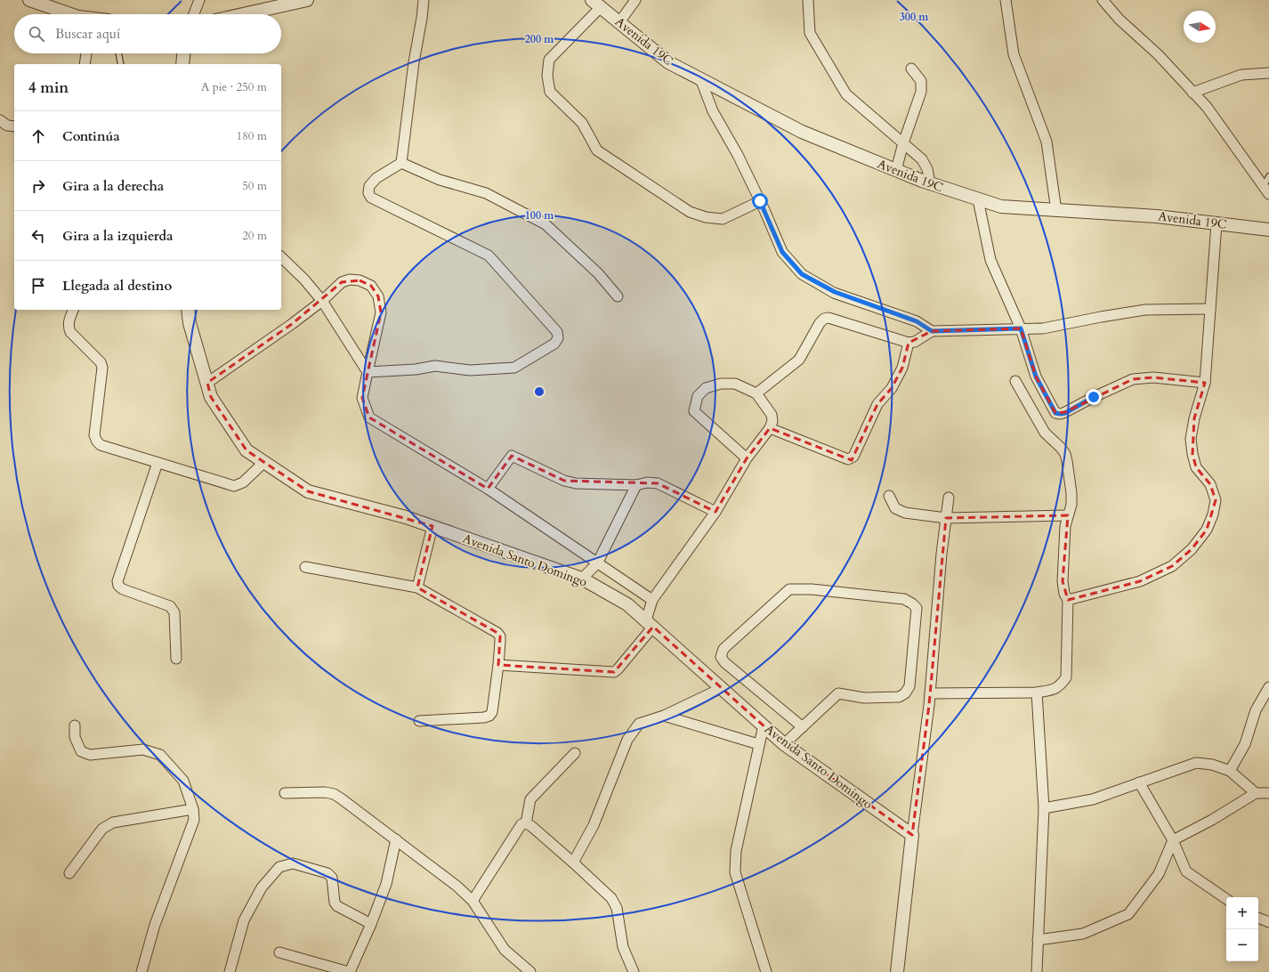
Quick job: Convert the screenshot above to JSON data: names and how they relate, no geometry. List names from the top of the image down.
{
  "streets": {
    "street": ["Avenida 19C", "Avenida Santo Domingo"]
  },
  "north": "right",
  "page": {
    "search": "Buscar aquí",
    "heading": ["4 min", "A pie · 250 m"],
    "list": [
      ["Continúa", "180 m"],
      ["Gira a la derecha", "50 m"],
      ["Gira a la izquierda", "20 m"],
      "Llegada al destino"
    ],
    "map_buttons": ["+", "−"]
  },
  "rings": ["300 m", "200 m", "100 m"]
}
